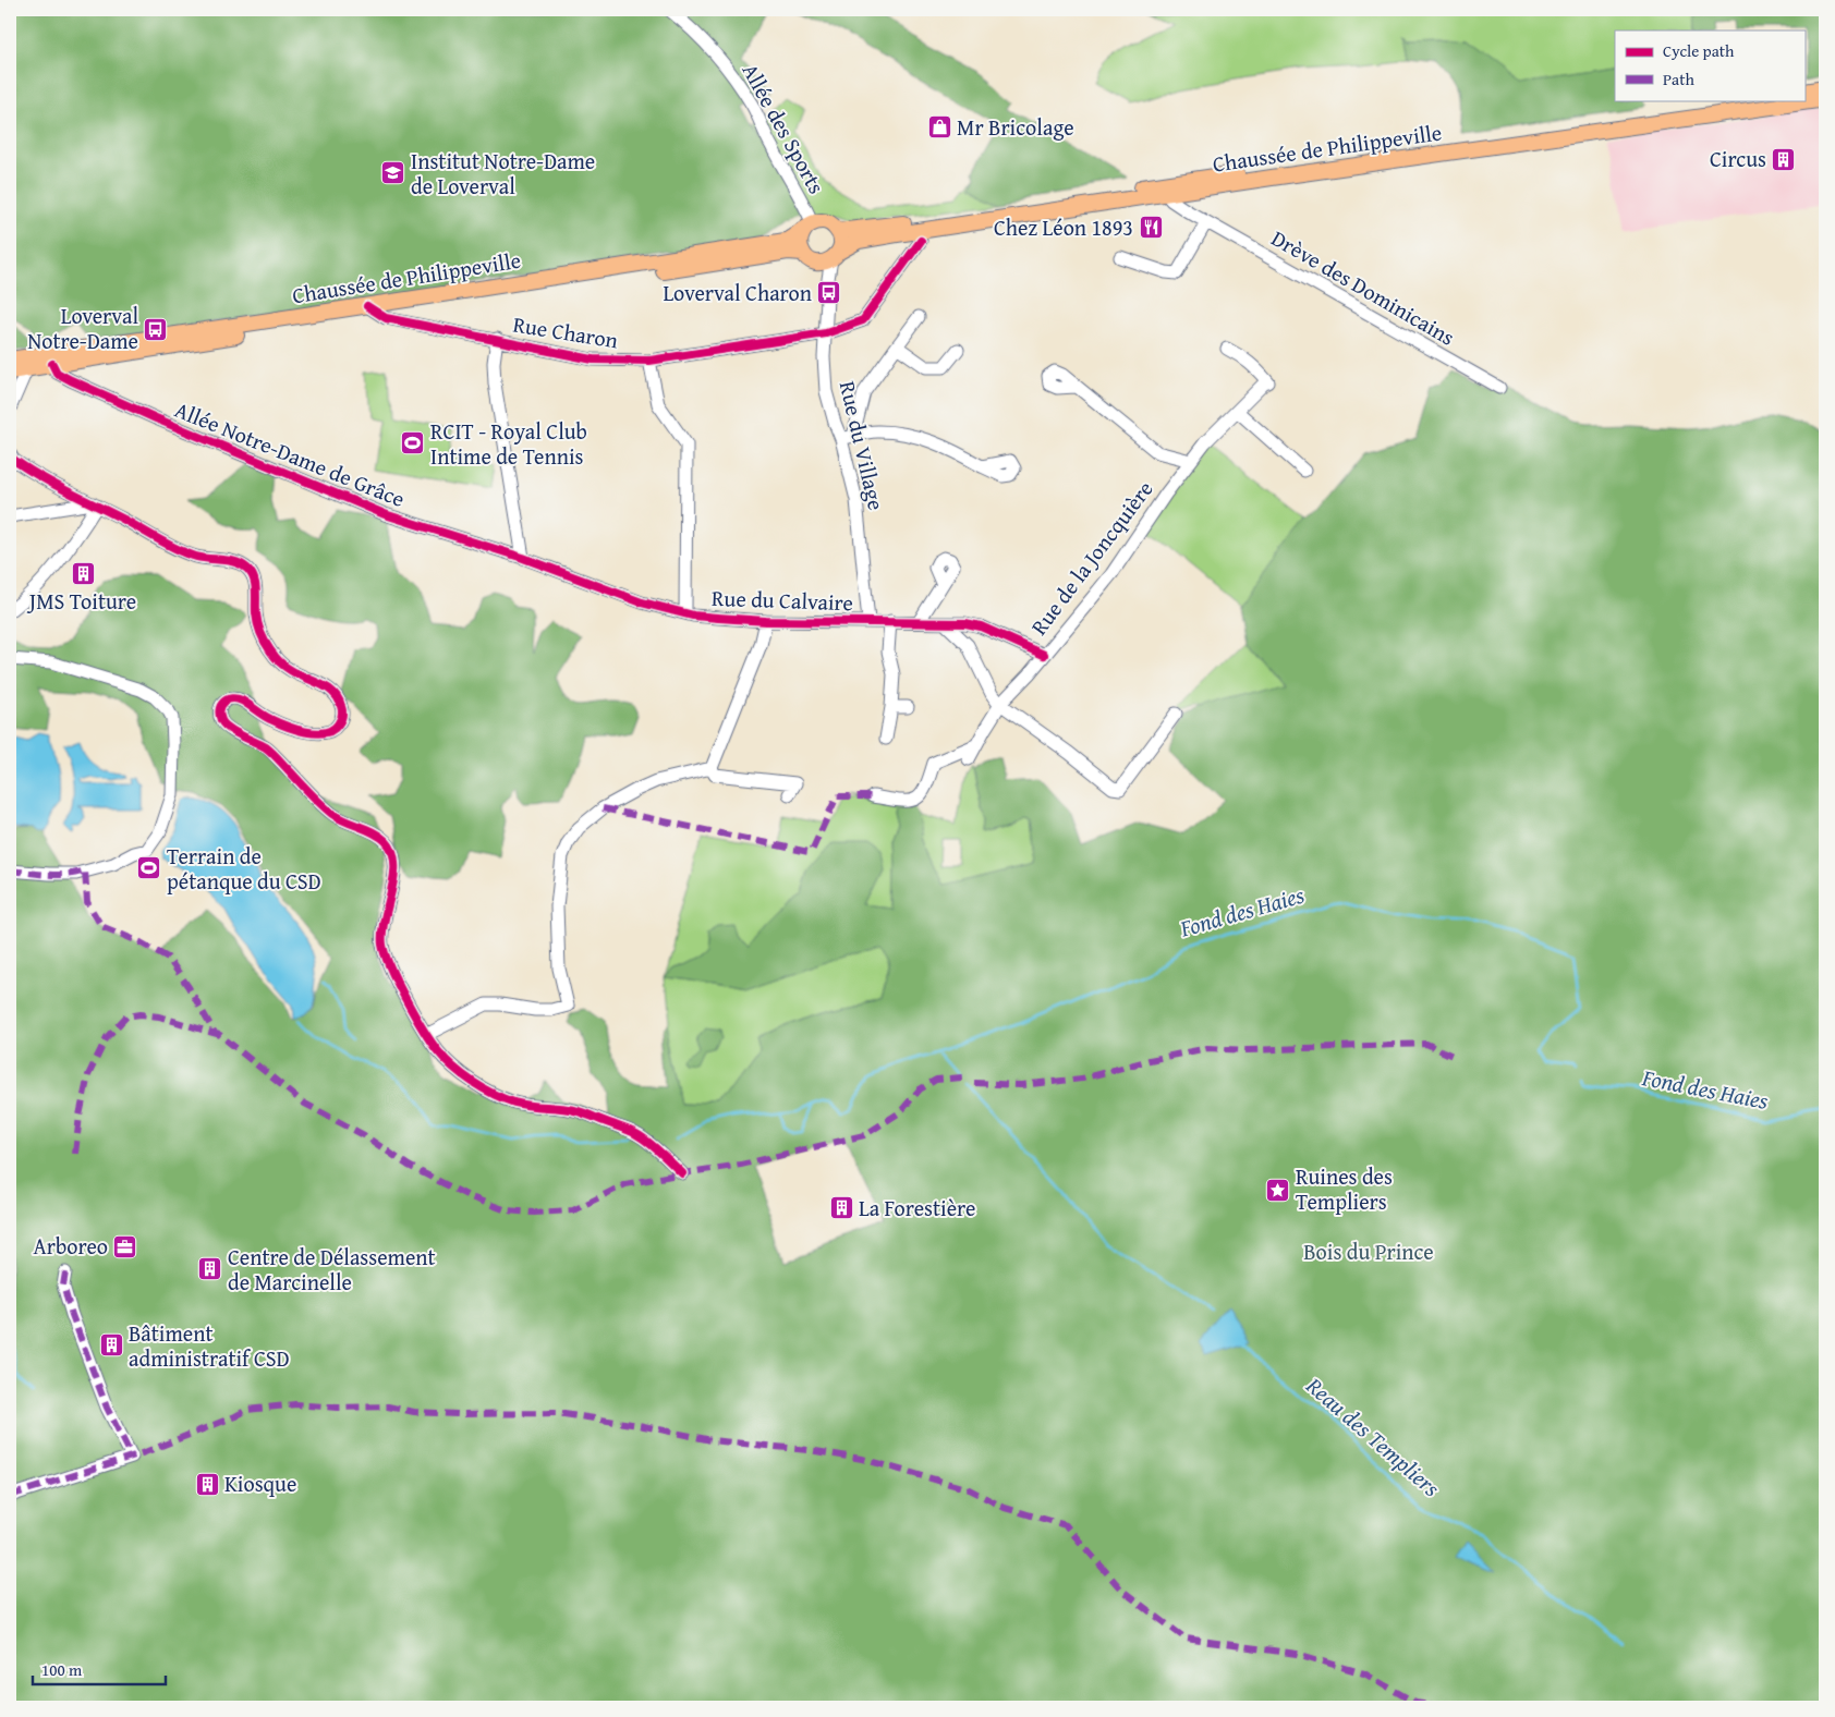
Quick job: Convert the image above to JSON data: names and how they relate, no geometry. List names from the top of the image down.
{
  "streets": {
    "main road": ["Chaussée de Philippeville"],
    "street": [
      "Allée des Sports",
      "Drève des Dominicains",
      "Rue Charon",
      "Rue du Village",
      "Allée Notre-Dame de Grâce",
      "Rue de la Joncquière",
      "Rue du Calvaire"
    ]
  },
  "crossings": [
    ["Allée des Sports", "Chaussée de Philippeville"],
    ["Allée des Sports", "Rue du Village"],
    ["Chaussée de Philippeville", "Drève des Dominicains"],
    ["Chaussée de Philippeville", "Rue Charon"],
    ["Chaussée de Philippeville", "Rue du Village"],
    ["Chaussée de Philippeville", "Allée Notre-Dame de Grâce"],
    ["Rue Charon", "Rue du Village"],
    ["Rue du Village", "Rue du Calvaire"],
    ["Allée Notre-Dame de Grâce", "Rue du Calvaire"],
    ["Rue de la Joncquière", "Rue du Calvaire"]
  ],
  "water": ["Fond des Haies", "Reau des Templiers"],
  "parks": ["Bois du Prince"],
  "places": {
    "shop": ["Mr Bricolage"],
    "building": [
      "Circus",
      "JMS Toiture",
      "La Forestière",
      "Centre de Délassement de Marcinelle",
      "Bâtiment administratif CSD",
      "Kiosque"
    ],
    "school or university": ["Institut Notre-Dame de Loverval"],
    "restaurant": ["Chez Léon 1893"],
    "bus stop": ["Loverval Charon", "Loverval Notre-Dame"],
    "sports": ["RCIT - Royal Club Intime de Tennis", "Terrain de pétanque du CSD"],
    "place": ["Ruines des Templiers"],
    "office": ["Arboreo"]
  },
  "legend": ["Cycle path", "Path"],
  "scale_bar": "100 m"
}
